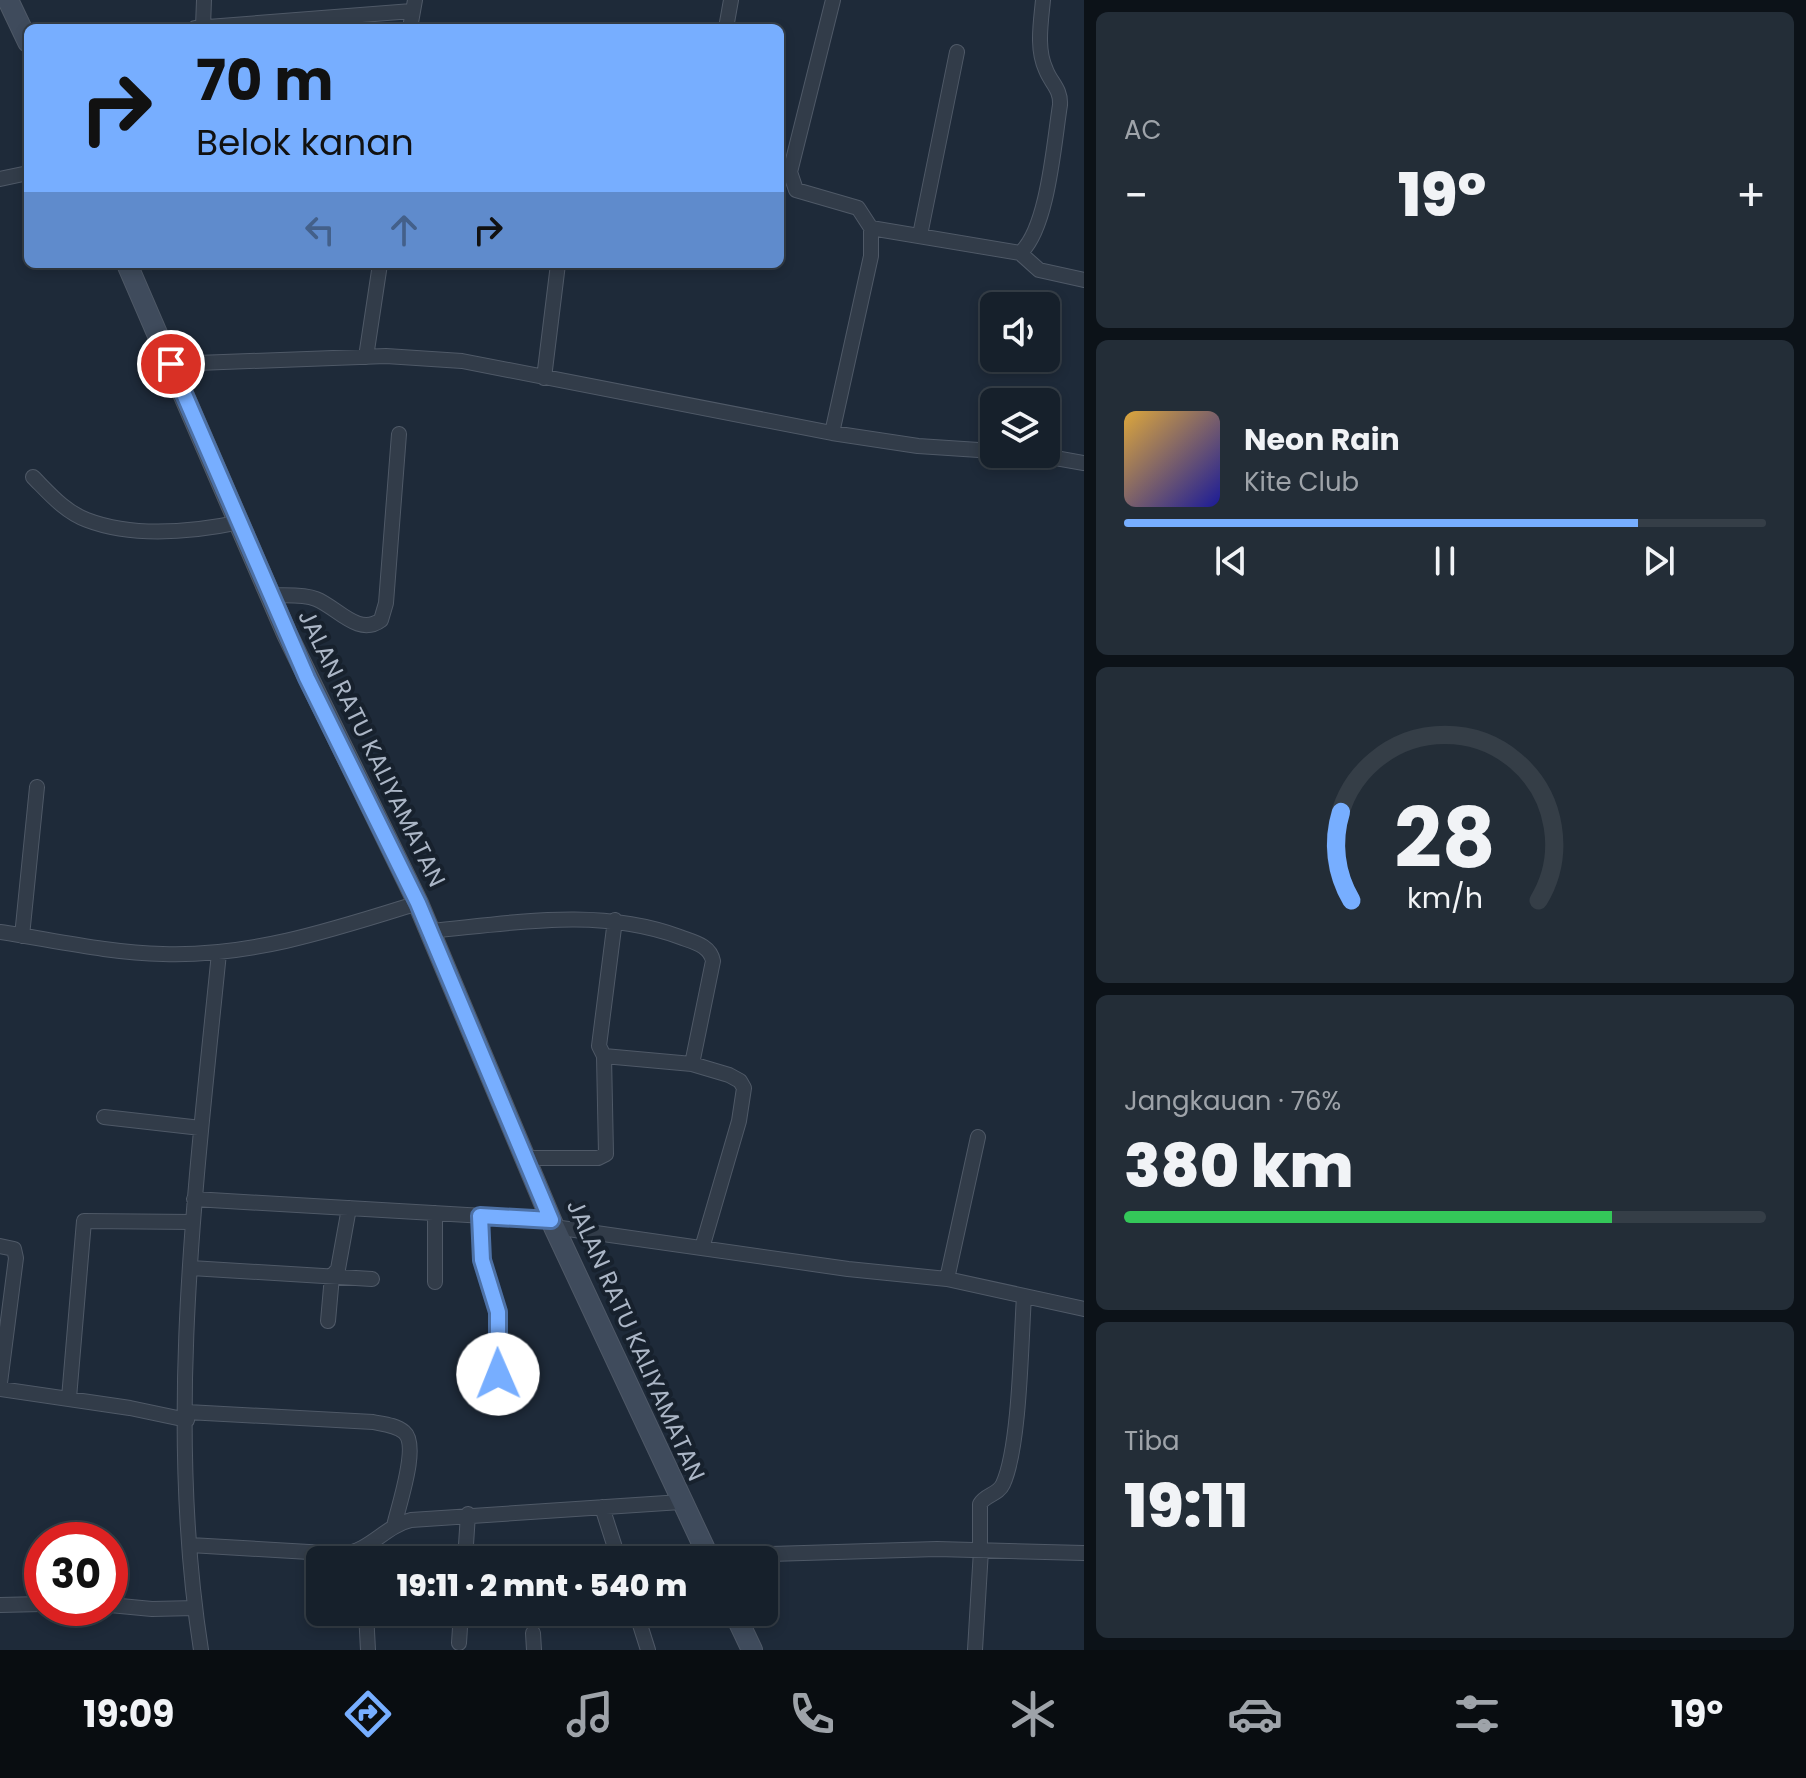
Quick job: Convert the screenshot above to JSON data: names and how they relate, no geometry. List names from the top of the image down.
{
  "streets": {
    "main road": ["JALAN RATU KALIYAMATAN"]
  },
  "page": {
    "tile": [
      "AC",
      ["Jangkauan · 76%", "380 km"],
      ["Tiba", "19:11"]
    ],
    "turn": ["70 m", "Belok kanan"],
    "heat": ["−", "19°", "+"],
    "song": ["Neon Rain", "Kite Club"],
    "limit": "30",
    "trip": "19:11 · 2 mnt · 540 m",
    "tabs": ["19:09", "19°"],
    "gauge": ["28", "km/h"]
  }
}
